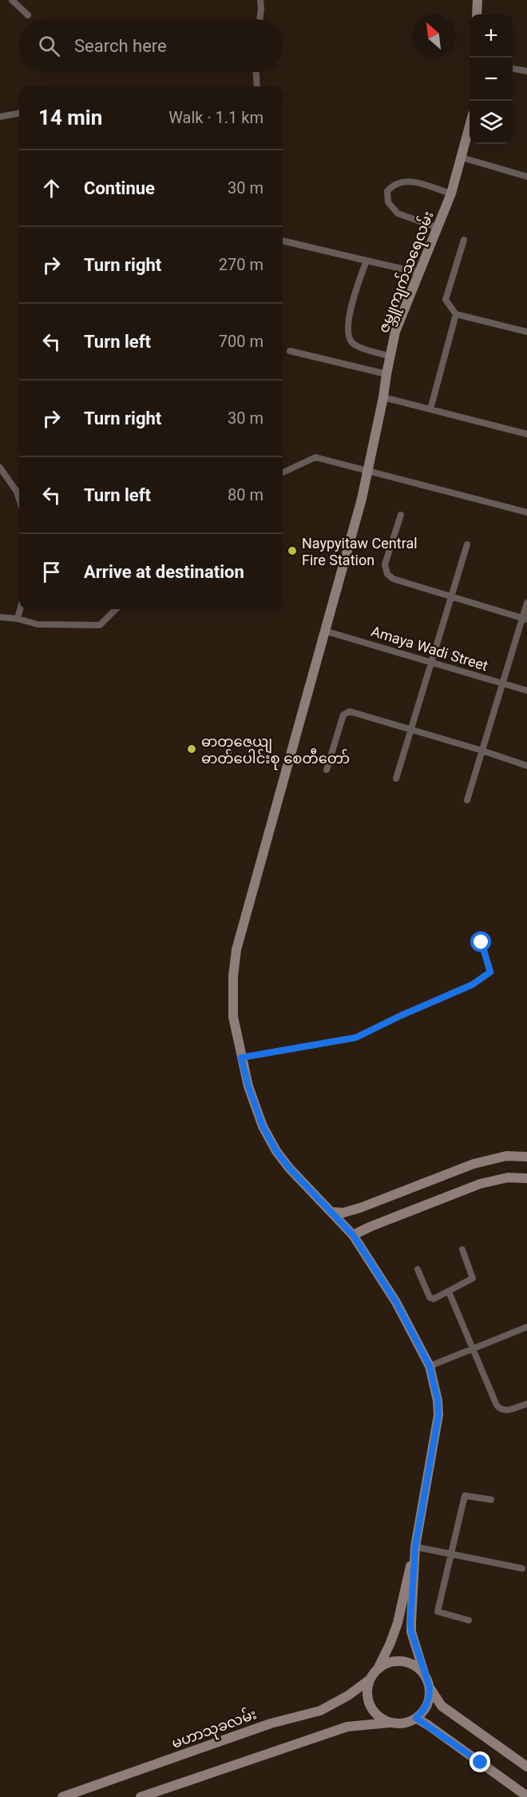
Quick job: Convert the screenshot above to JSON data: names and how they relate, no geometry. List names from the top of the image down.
{
  "streets": {
    "main road": ["ဇမ္ဘူကျက်သရေလမ်း", "မဟာသုခလမ်း"],
    "street": ["Amaya Wadi Street"]
  },
  "crossings": [
    ["ဇမ္ဘူကျက်သရေလမ်း", "Amaya Wadi Street"]
  ],
  "places": ["Naypyitaw Central Fire Station", "ဓာတုဇေယျ ဓာတ်ပေါင်းစု စေတီတော်"],
  "north": "top left",
  "page": {
    "map_buttons": ["+", "−"],
    "search": "Search here",
    "heading": ["14 min", "Walk · 1.1 km"],
    "list": [
      ["Continue", "30 m"],
      ["Turn right", "270 m"],
      ["Turn left", "700 m"],
      ["Turn right", "30 m"],
      ["Turn left", "80 m"],
      "Arrive at destination"
    ]
  }
}
